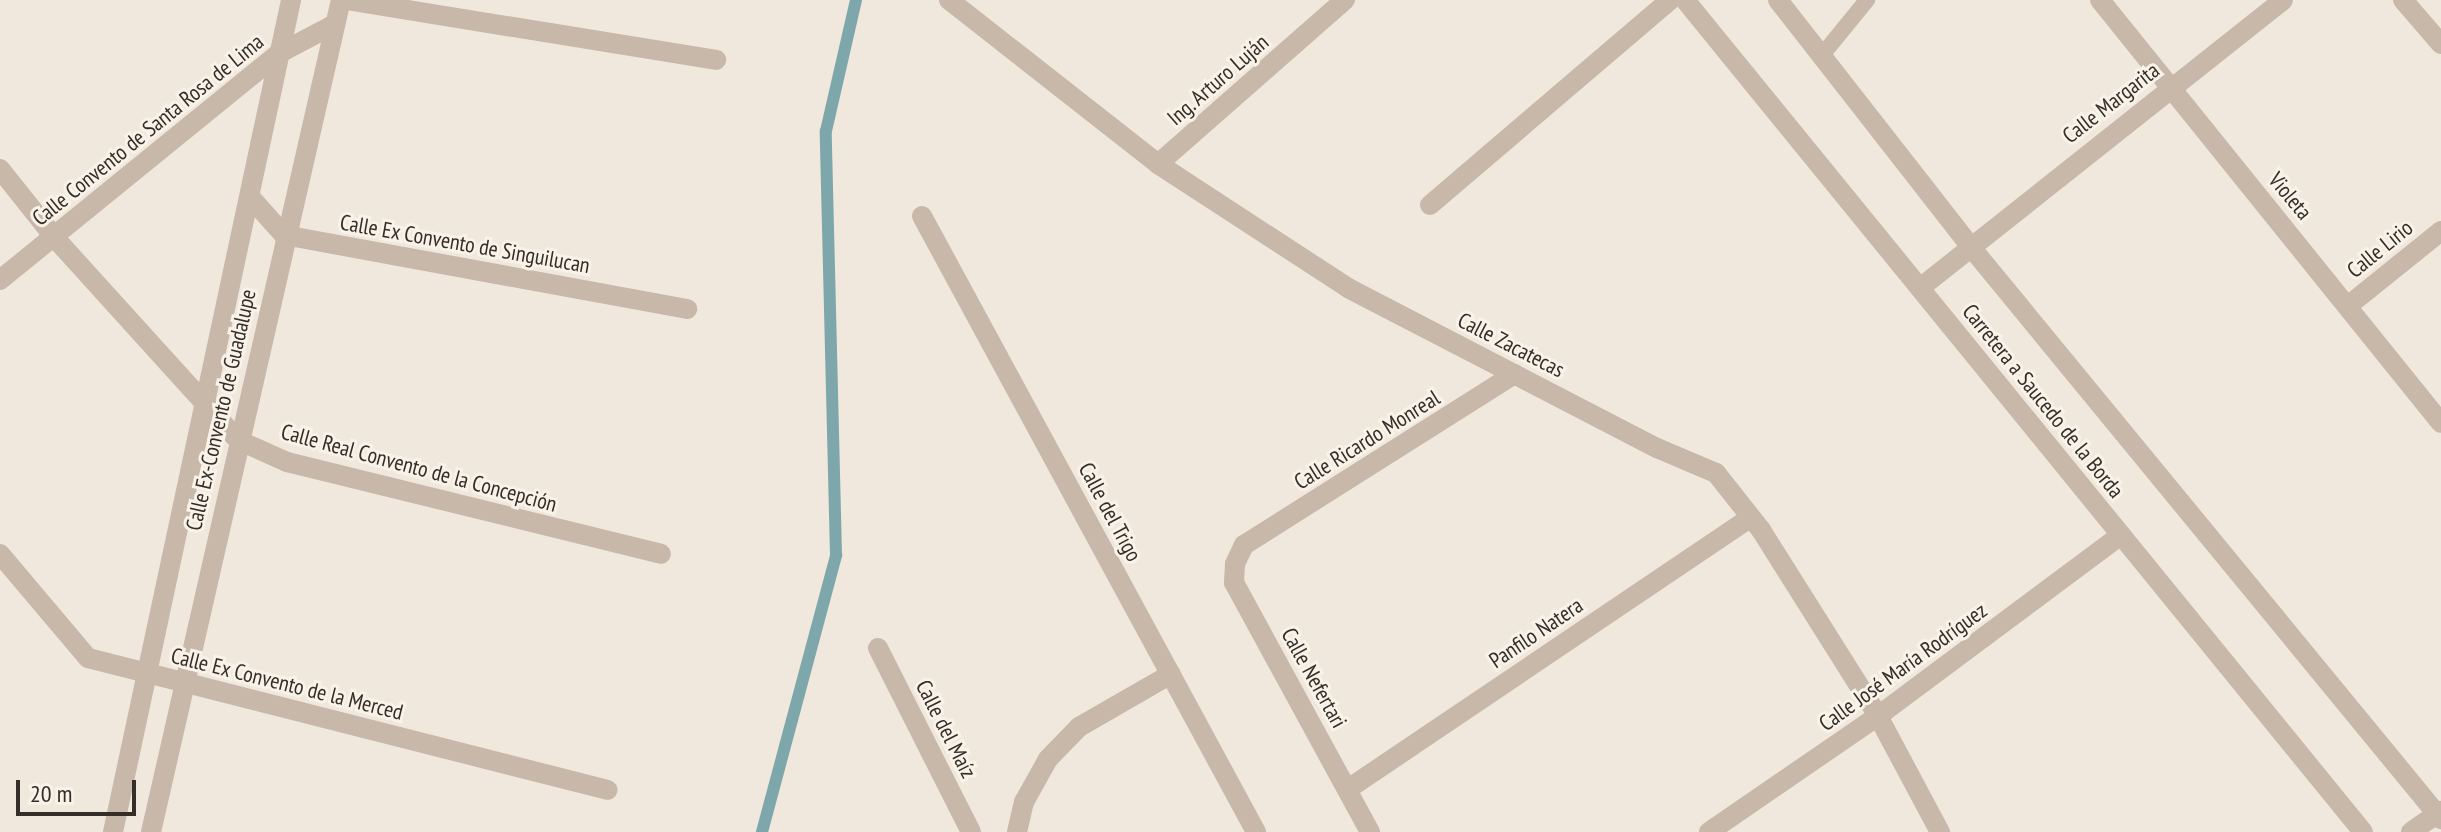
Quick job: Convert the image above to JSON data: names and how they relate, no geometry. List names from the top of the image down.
{
  "streets": {
    "street": [
      "Ing. Arturo Luján",
      "Calle Margarita",
      "Calle Convento de Santa Rosa de Lima",
      "Violeta",
      "Calle Ex Convento de Singuilucan",
      "Calle Lirio",
      "Calle Zacatecas",
      "Carretera a Saucedo de la Borda",
      "Calle Ex-Convento de Guadalupe",
      "Calle Ricardo Monreal",
      "Calle Real Convento de la Concepción",
      "Calle del Trigo",
      "Panfilo Natera",
      "Calle José María Rodríguez",
      "Calle Nefertari",
      "Calle Ex Convento de la Merced",
      "Calle del Maíz"
    ]
  },
  "crossings": [
    ["Ing. Arturo Luján", "Calle Zacatecas"],
    ["Calle Margarita", "Violeta"],
    ["Calle Margarita", "Carretera a Saucedo de la Borda"],
    ["Calle Convento de Santa Rosa de Lima", "Calle Ex-Convento de Guadalupe"],
    ["Calle Convento de Santa Rosa de Lima", "Calle Real Convento de la Concepción"],
    ["Violeta", "Calle Lirio"],
    ["Calle Ex Convento de Singuilucan", "Calle Ex-Convento de Guadalupe"],
    ["Calle Zacatecas", "Calle Ricardo Monreal"],
    ["Calle Zacatecas", "Panfilo Natera"],
    ["Calle Zacatecas", "Calle José María Rodríguez"],
    ["Carretera a Saucedo de la Borda", "Calle José María Rodríguez"],
    ["Calle Ex-Convento de Guadalupe", "Calle Real Convento de la Concepción"],
    ["Calle Ex-Convento de Guadalupe", "Calle Ex Convento de la Merced"],
    ["Calle Ricardo Monreal", "Calle Nefertari"],
    ["Panfilo Natera", "Calle Nefertari"]
  ],
  "scale_bar": "20 m"
}
